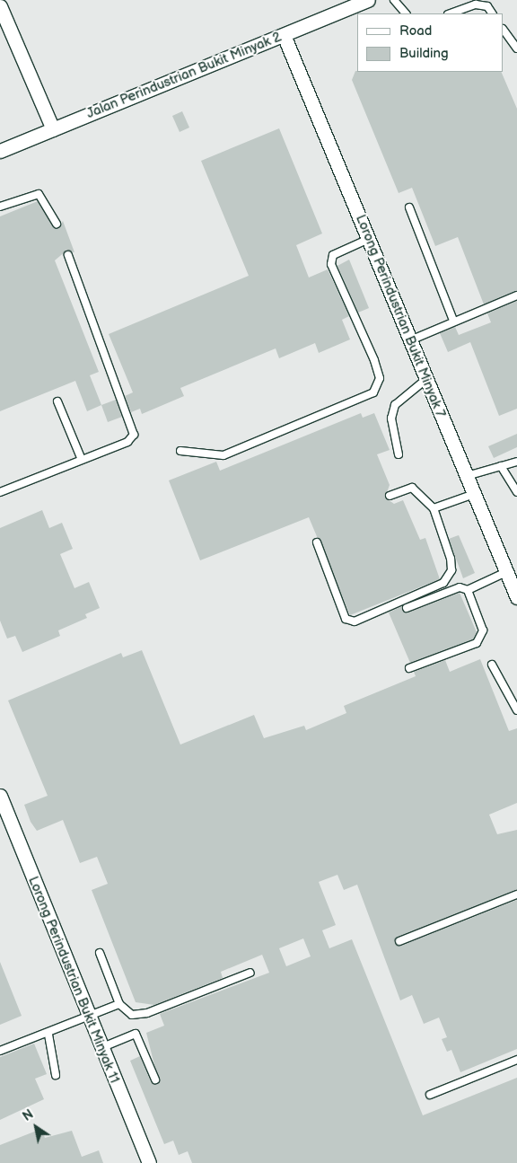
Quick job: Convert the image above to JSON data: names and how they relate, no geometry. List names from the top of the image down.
{
  "streets": {
    "street": ["Jalan Perindustrian Bukit Minyak 2", "Lorong Perindustrian Bukit Minyak 7", "Lorong Perindustrian Bukit Minyak 11"]
  },
  "crossings": [
    ["Jalan Perindustrian Bukit Minyak 2", "Lorong Perindustrian Bukit Minyak 7"]
  ],
  "legend": ["Road", "Building"],
  "north": "top left"
}
